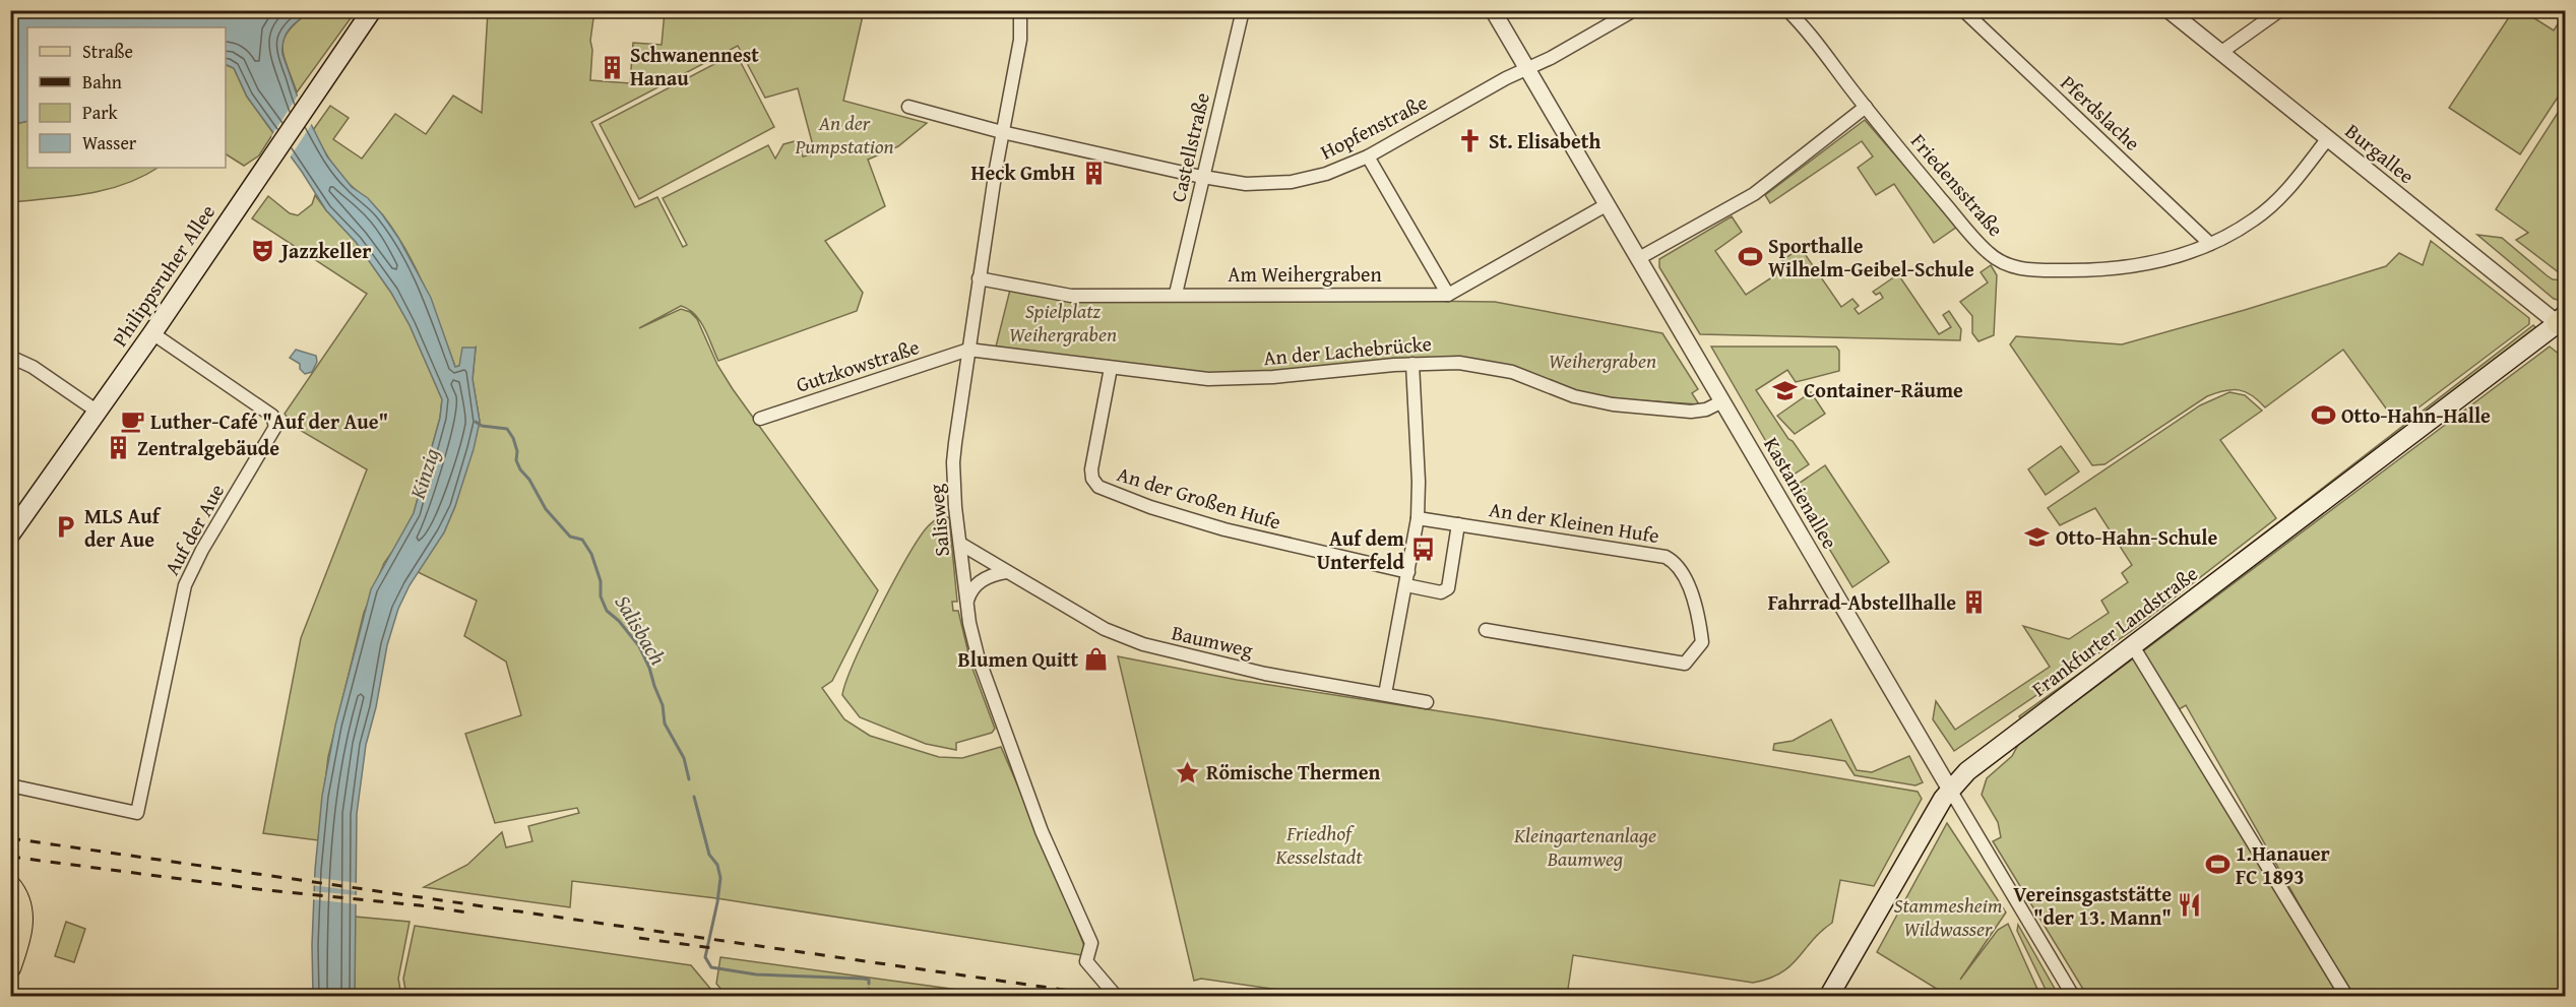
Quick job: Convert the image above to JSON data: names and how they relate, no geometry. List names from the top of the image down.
{
  "streets": {
    "main road": ["Philippsruher Allee", "Frankfurter Landstraße"],
    "street": [
      "Pferdslache",
      "Hopfenstraße",
      "Castellstraße",
      "Burgallee",
      "Friedensstraße",
      "Am Weihergraben",
      "An der Lachebrücke",
      "Gutzkowstraße",
      "Kastanienallee",
      "An der Großen Hufe",
      "Salisweg",
      "An der Kleinen Hufe",
      "Auf der Aue",
      "Baumweg"
    ]
  },
  "crossings": [
    ["Pferdslache", "Friedensstraße"],
    ["Hopfenstraße", "Castellstraße"],
    ["Hopfenstraße", "Kastanienallee"],
    ["Hopfenstraße", "Salisweg"],
    ["Castellstraße", "Am Weihergraben"],
    ["Burgallee", "Friedensstraße"],
    ["Burgallee", "Frankfurter Landstraße"],
    ["Am Weihergraben", "Kastanienallee"],
    ["Am Weihergraben", "Salisweg"],
    ["Philippsruher Allee", "Auf der Aue"],
    ["An der Lachebrücke", "Gutzkowstraße"],
    ["An der Lachebrücke", "Kastanienallee"],
    ["An der Lachebrücke", "An der Großen Hufe"],
    ["An der Lachebrücke", "Salisweg"],
    ["Gutzkowstraße", "Salisweg"],
    ["Kastanienallee", "Frankfurter Landstraße"],
    ["Salisweg", "Baumweg"]
  ],
  "water": ["Kinzig", "Salisbach"],
  "parks": [
    "An der Pumpstation",
    "Spielplatz Weihergraben",
    "Weihergraben",
    "Friedhof Kesselstadt",
    "Kleingartenanlage Baumweg",
    "Stammesheim Wildwasser"
  ],
  "places": {
    "building": [
      "Schwanennest Hanau",
      "Heck GmbH",
      "Zentralgebäude",
      "Fahrrad-Abstellhalle"
    ],
    "church": ["St. Elisabeth"],
    "theatre": ["Jazzkeller"],
    "sports": ["Sporthalle Wilhelm-Geibel-Schule", "Otto-Hahn-Halle", "1.Hanauer FC 1893"],
    "school or university": ["Container-Räume", "Otto-Hahn-Schule"],
    "cafe": ["Luther-Café \"Auf der Aue\""],
    "parking": ["MLS Auf der Aue"],
    "bus stop": ["Auf dem Unterfeld"],
    "shop": ["Blumen Quitt"],
    "place": ["Römische Thermen"],
    "restaurant": ["Vereinsgaststätte \"der 13. Mann\""]
  },
  "legend": [
    "Straße",
    "Bahn",
    "Park",
    "Wasser"
  ]
}
